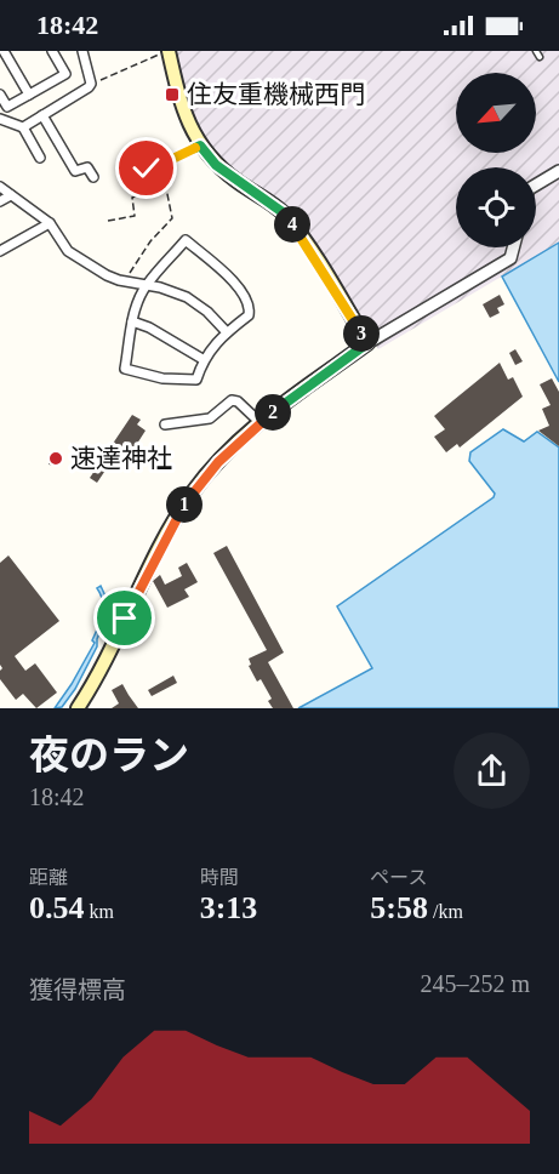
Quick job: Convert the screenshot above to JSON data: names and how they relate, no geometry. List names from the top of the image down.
{
  "places": {
    "transit": ["住友重機械西門"],
    "other": ["速達神社"]
  },
  "north": "bottom left",
  "page": {
    "status": "18:42",
    "pins": [
      "4",
      "3",
      "2",
      "1"
    ],
    "heading": ["夜のラン", "18:42"],
    "stats": [
      ["距離", "0.54 km"],
      ["時間", "3:13"],
      ["ペース", "5:58 /km"]
    ],
    "chart": ["獲得標高", "245–252 m"]
  }
}
